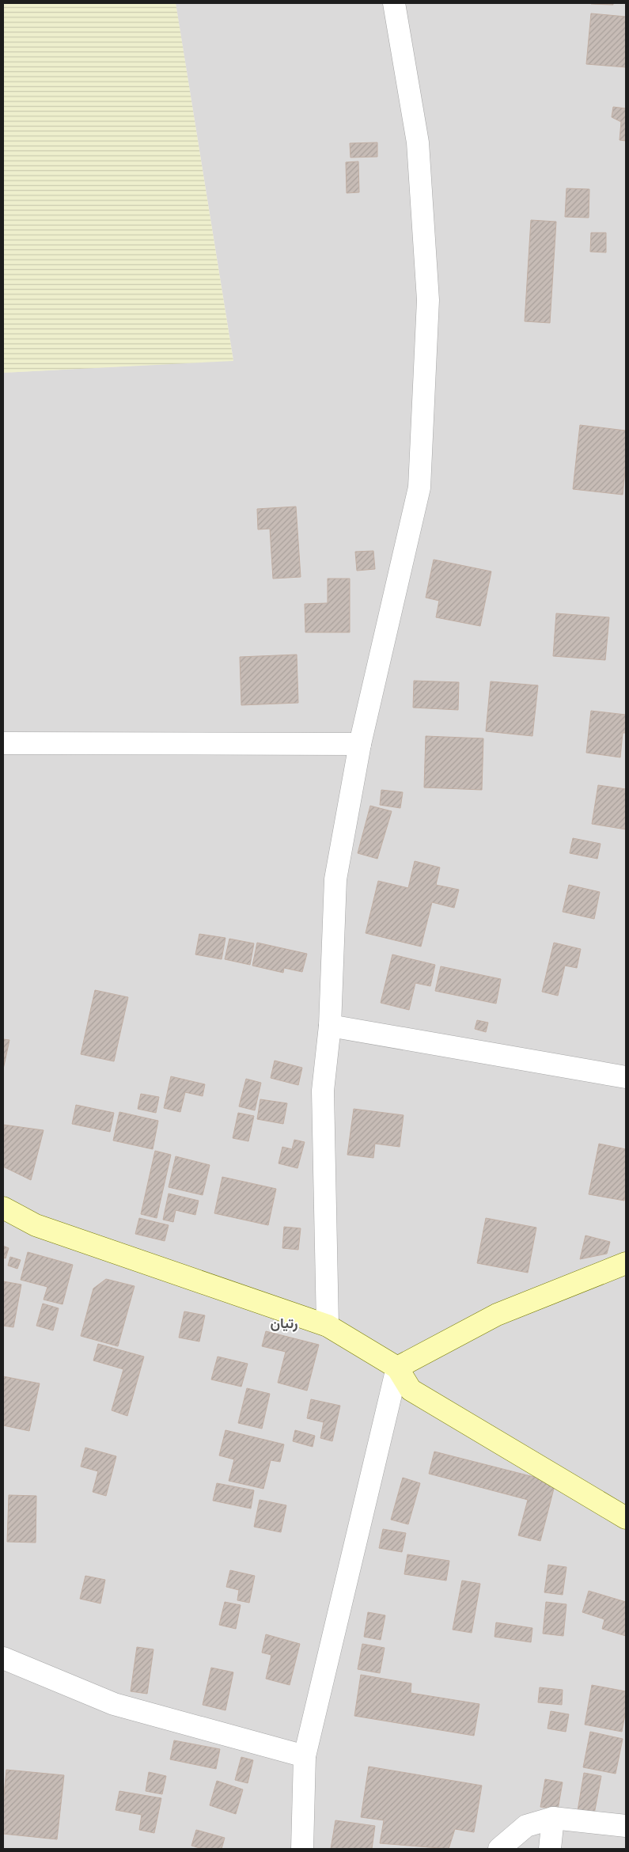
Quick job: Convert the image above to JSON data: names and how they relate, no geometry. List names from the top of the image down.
{
  "districts": ["رتيان"]
}
